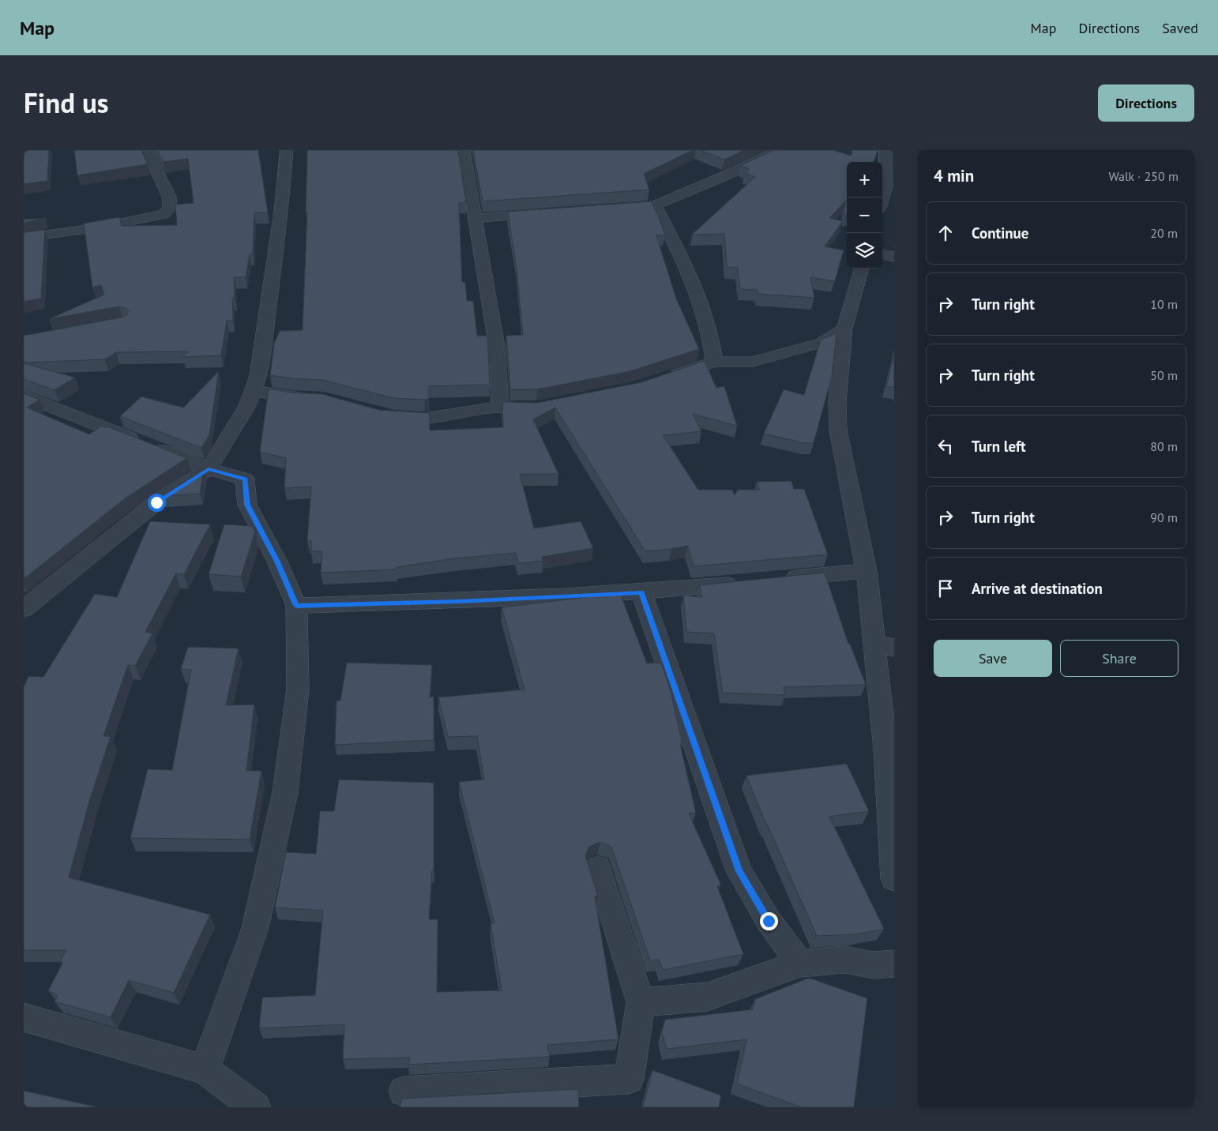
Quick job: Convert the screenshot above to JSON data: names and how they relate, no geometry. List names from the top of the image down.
{
  "page": {
    "header": "Map",
    "nav": ["Map", "Directions", "Saved"],
    "title": "Find us",
    "buttons": [
      "Directions",
      ["Save", "Share"]
    ],
    "heading": ["4 min", "Walk · 250 m"],
    "map_buttons": ["+", "−"],
    "list": [
      ["Continue", "20 m"],
      ["Turn right", "10 m"],
      ["Turn right", "50 m"],
      ["Turn left", "80 m"],
      ["Turn right", "90 m"],
      "Arrive at destination"
    ]
  }
}
